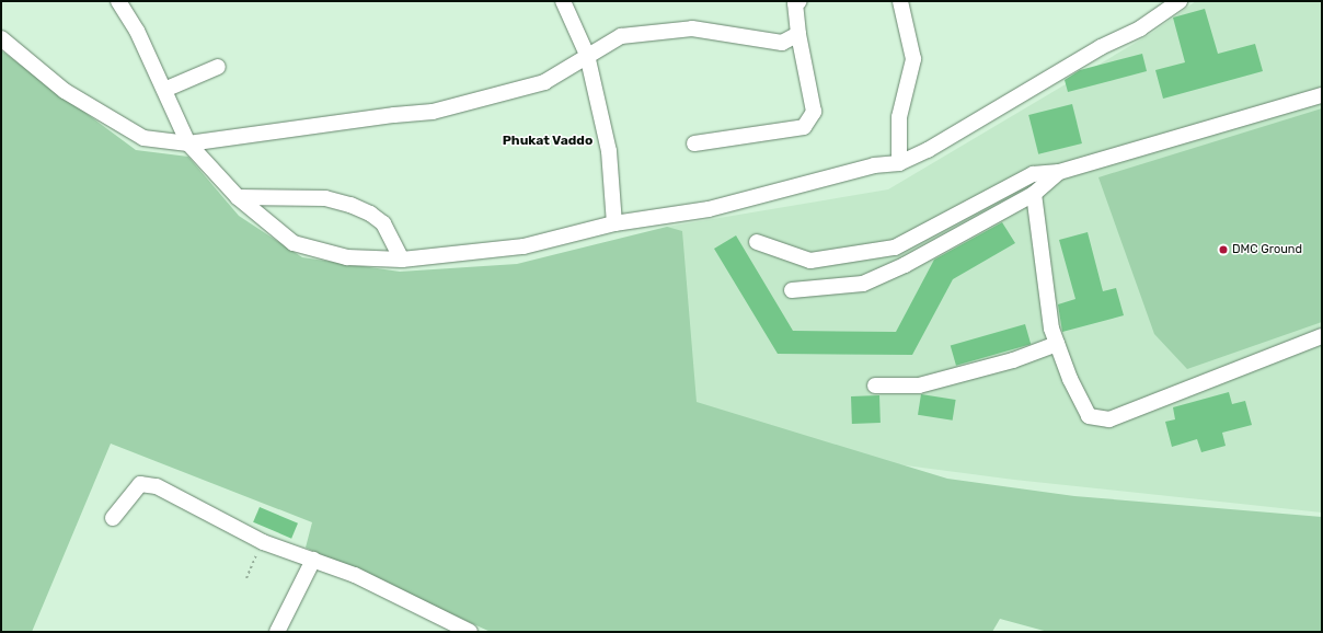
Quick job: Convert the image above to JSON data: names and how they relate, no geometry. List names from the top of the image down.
{
  "districts": ["Phukat Vaddo"],
  "places": ["DMC Ground"]
}
